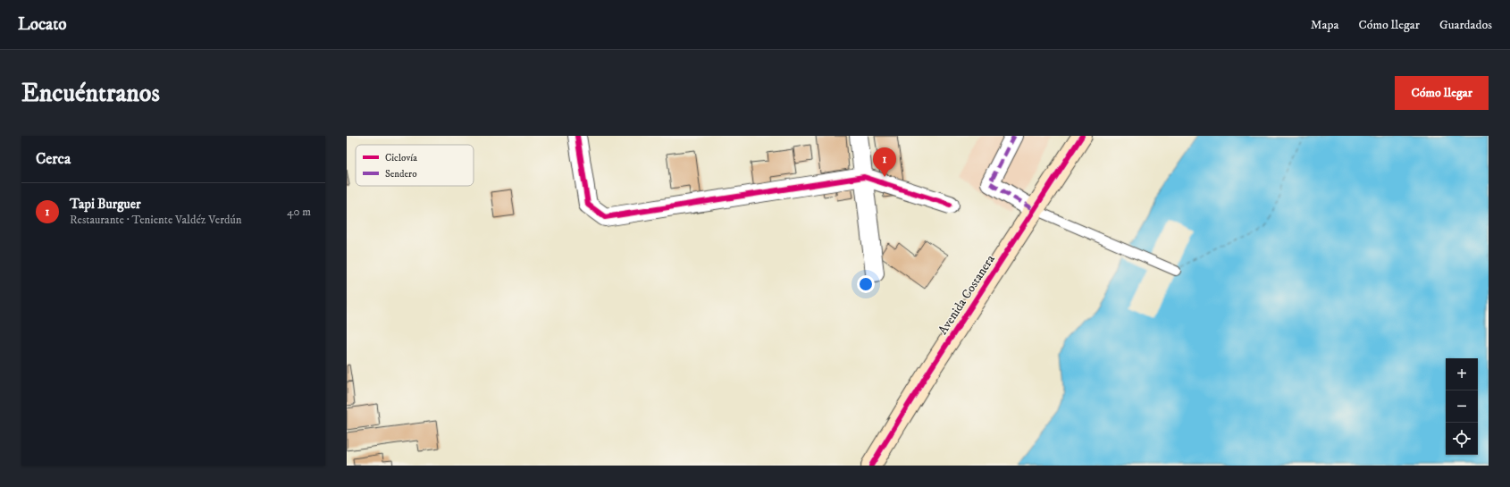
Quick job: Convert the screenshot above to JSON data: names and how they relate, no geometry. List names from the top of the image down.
{
  "streets": {
    "street": ["Avenida Costanera"]
  },
  "legend": ["Ciclovía", "Sendero"],
  "page": {
    "header": "Locato",
    "nav": ["Mapa", "Cómo llegar", "Guardados"],
    "buttons": "Cómo llegar",
    "title": "Encuéntranos",
    "heading": "Cerca",
    "pins": "1",
    "list": [
      {
        "mark": "1",
        "name": "Tapi Burguer",
        "note": "Restaurante · Teniente Valdéz Verdún",
        "value": "40 m"
      }
    ],
    "map_buttons": ["+", "−"]
  }
}
